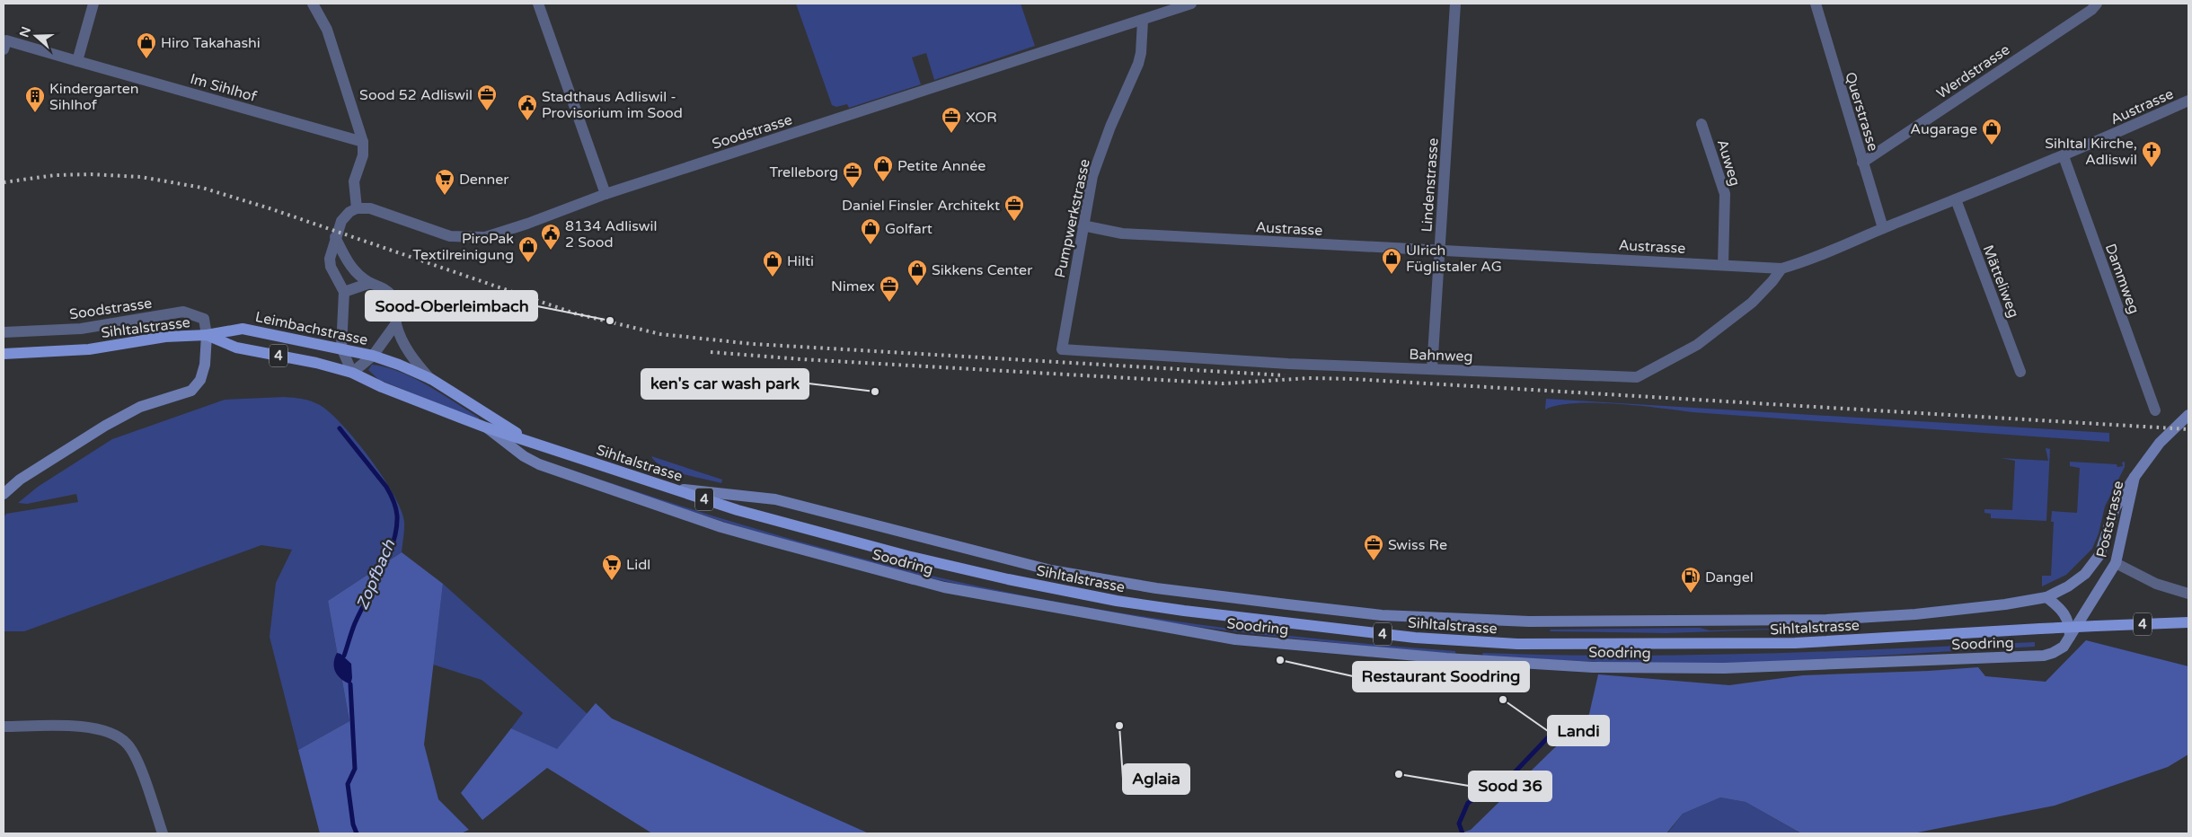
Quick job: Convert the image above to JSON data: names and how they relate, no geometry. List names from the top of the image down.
{
  "streets": {
    "main road": ["Sihltalstrasse", "Leimbachstrasse", "4"],
    "street": [
      "Werdstrasse",
      "Im Sihlhof",
      "Austrasse",
      "Querstrasse",
      "Soodstrasse",
      "Auweg",
      "Lindenstrasse",
      "Pumpwerkstrasse",
      "Dammweg",
      "Mätteliweg",
      "Bahnweg",
      "Poststrasse",
      "Soodring"
    ]
  },
  "crossings": [
    ["Werdstrasse", "Querstrasse"],
    ["Austrasse", "Querstrasse"],
    ["Austrasse", "Auweg"],
    ["Austrasse", "Lindenstrasse"],
    ["Austrasse", "Pumpwerkstrasse"],
    ["Austrasse", "Dammweg"],
    ["Austrasse", "Mätteliweg"],
    ["Austrasse", "Bahnweg"],
    ["Soodstrasse", "Pumpwerkstrasse"],
    ["Soodstrasse", "Sihltalstrasse"],
    ["Soodstrasse", "Leimbachstrasse"],
    ["Lindenstrasse", "Bahnweg"],
    ["Pumpwerkstrasse", "Bahnweg"],
    ["Sihltalstrasse", "Leimbachstrasse"],
    ["Sihltalstrasse", "Soodring"],
    ["Poststrasse", "Soodring"]
  ],
  "water": ["Zopfbach"],
  "places": {
    "shop": [
      "Hiro Takahashi",
      "Augarage",
      "Petite Année",
      "Golfart",
      "PiroPak Textilreinigung",
      "Ulrich Füglistaler AG",
      "Hilti",
      "Sikkens Center"
    ],
    "office": [
      "Sood 52 Adliswil",
      "XOR",
      "Trelleborg",
      "Daniel Finsler Architekt",
      "Nimex",
      "Swiss Re"
    ],
    "building": ["Kindergarten Sihlhof"],
    "public building": ["Stadthaus Adliswil - Provisorium im Sood", "8134 Adliswil 2 Sood"],
    "church": ["Sihltal Kirche, Adliswil"],
    "supermarket": ["Denner", "Lidl"],
    "other": [
      "Sood-Oberleimbach",
      "ken's car wash park",
      "Restaurant Soodring",
      "Landi",
      "Aglaia",
      "Sood 36"
    ],
    "fuel station": ["Dangel"]
  },
  "north": "left"
}
